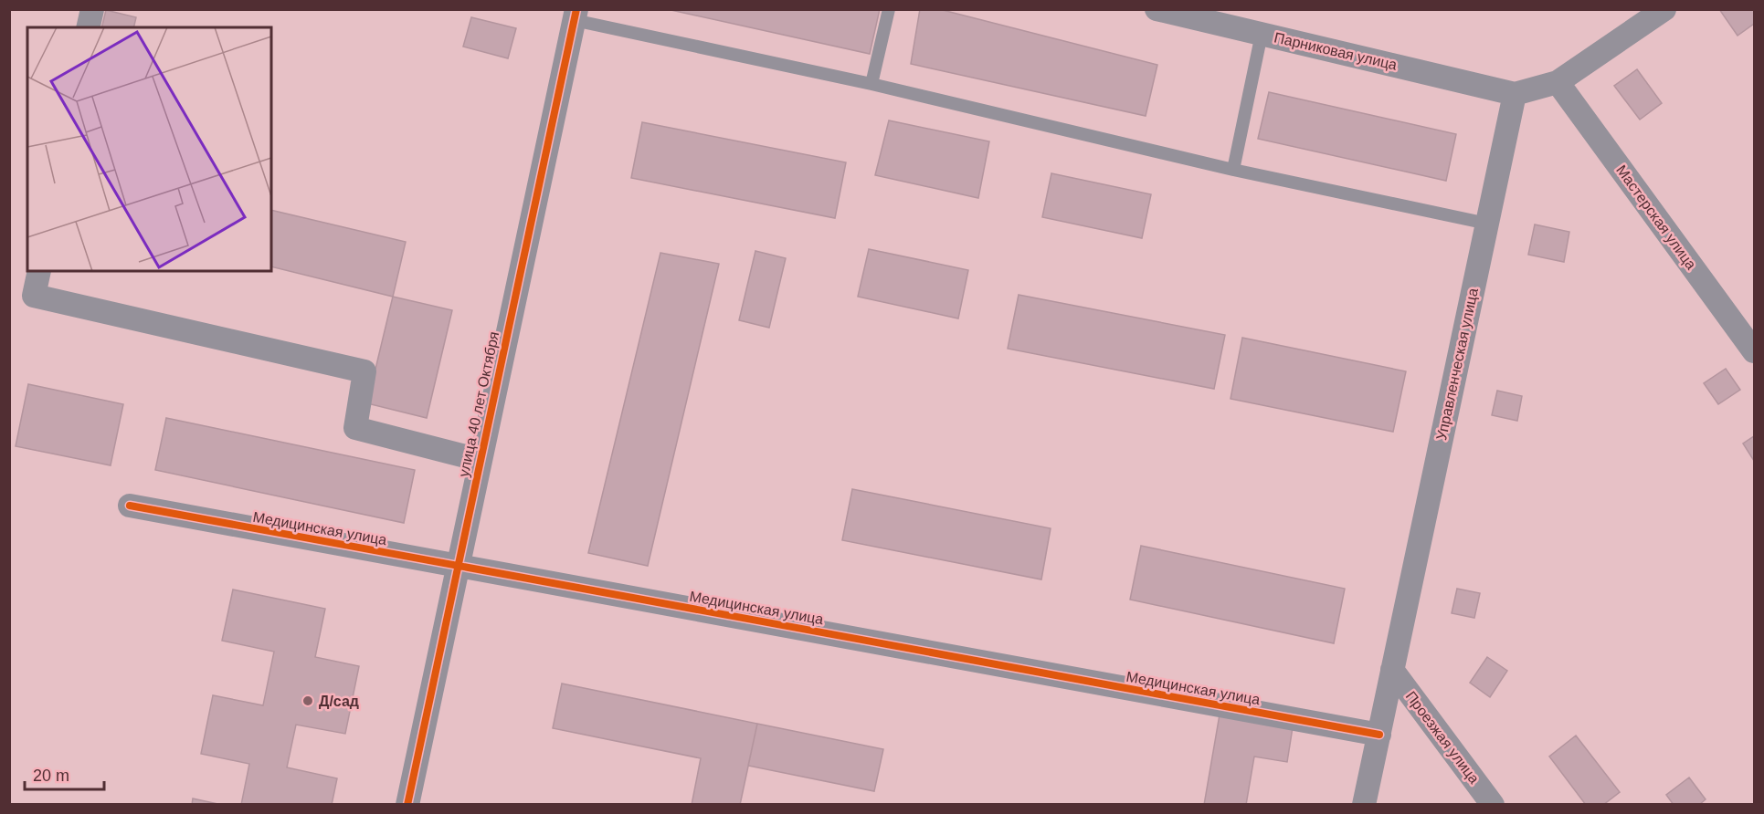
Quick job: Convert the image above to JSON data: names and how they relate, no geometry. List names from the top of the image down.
{
  "streets": {
    "street": [
      "Парниковая улица",
      "Мастерская улица",
      "Управленческая улица",
      "улица 40 лет Октября",
      "Медицинская улица",
      "Проезжая улица"
    ]
  },
  "crossings": [
    ["Парниковая улица", "Управленческая улица"],
    ["Управленческая улица", "Медицинская улица"],
    ["Управленческая улица", "Проезжая улица"],
    ["улица 40 лет Октября", "Медицинская улица"]
  ],
  "places": ["Д/сад"],
  "scale_bar": "20 m"
}
